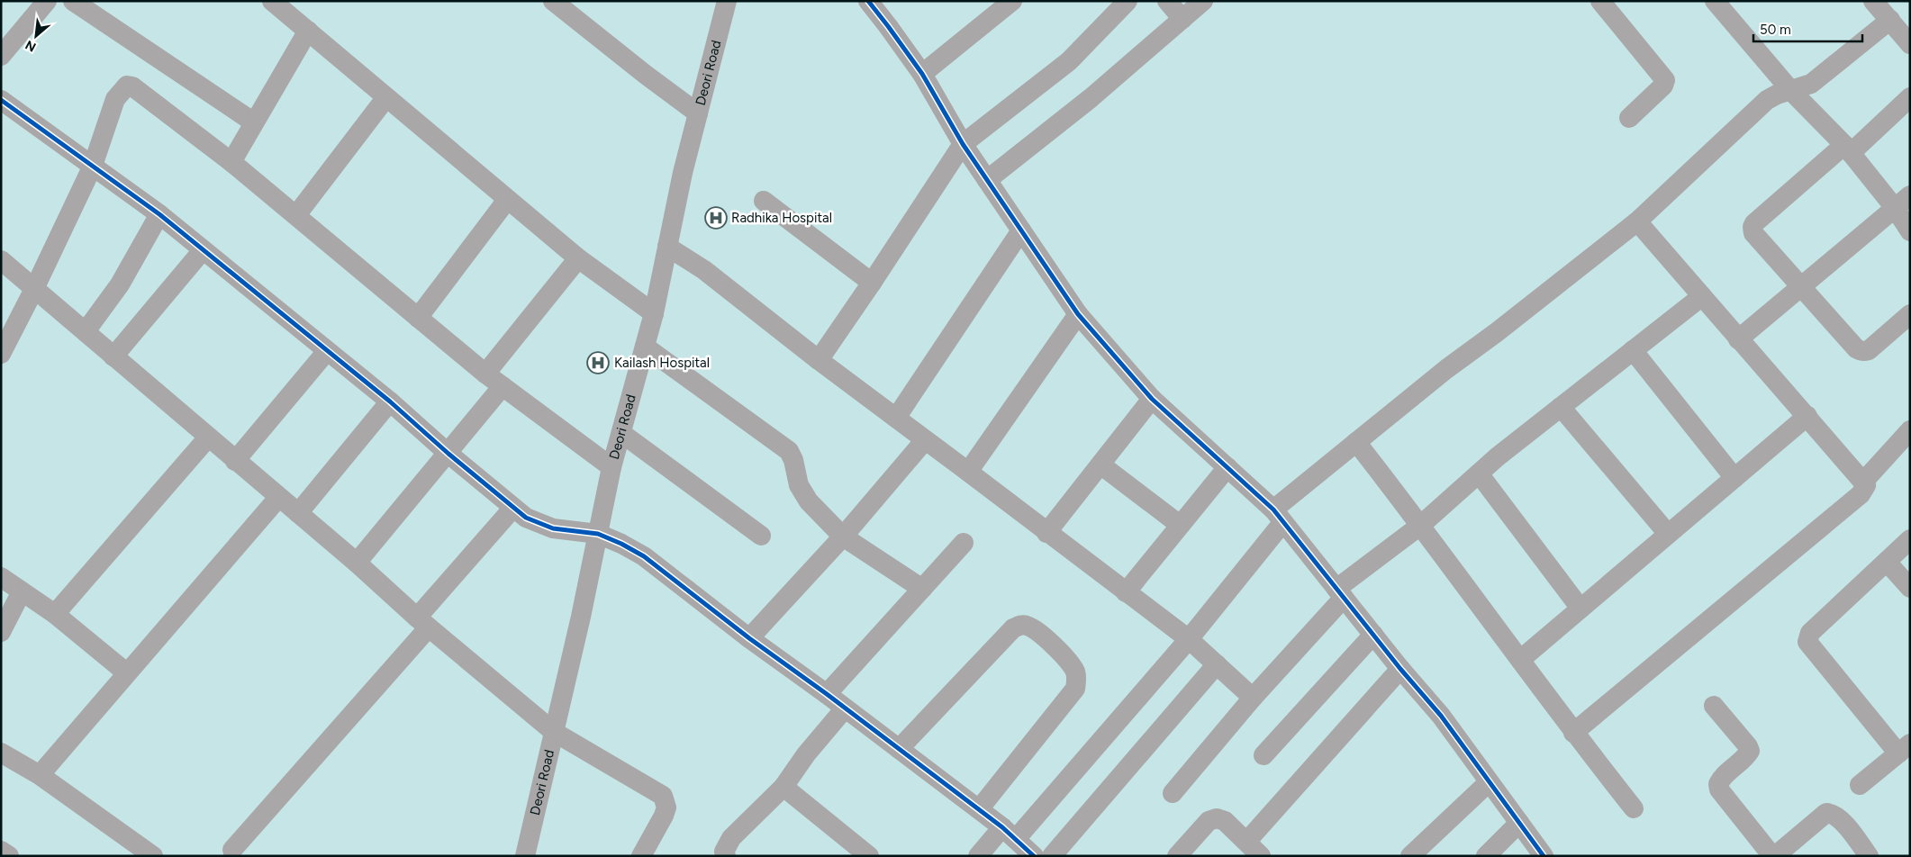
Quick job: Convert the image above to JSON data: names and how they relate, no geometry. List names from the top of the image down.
{
  "streets": {
    "street": ["Deori Road"]
  },
  "places": {
    "hospital": ["Radhika Hospital", "Kailash Hospital"]
  },
  "scale_bar": "50 m",
  "north": "bottom left"
}
